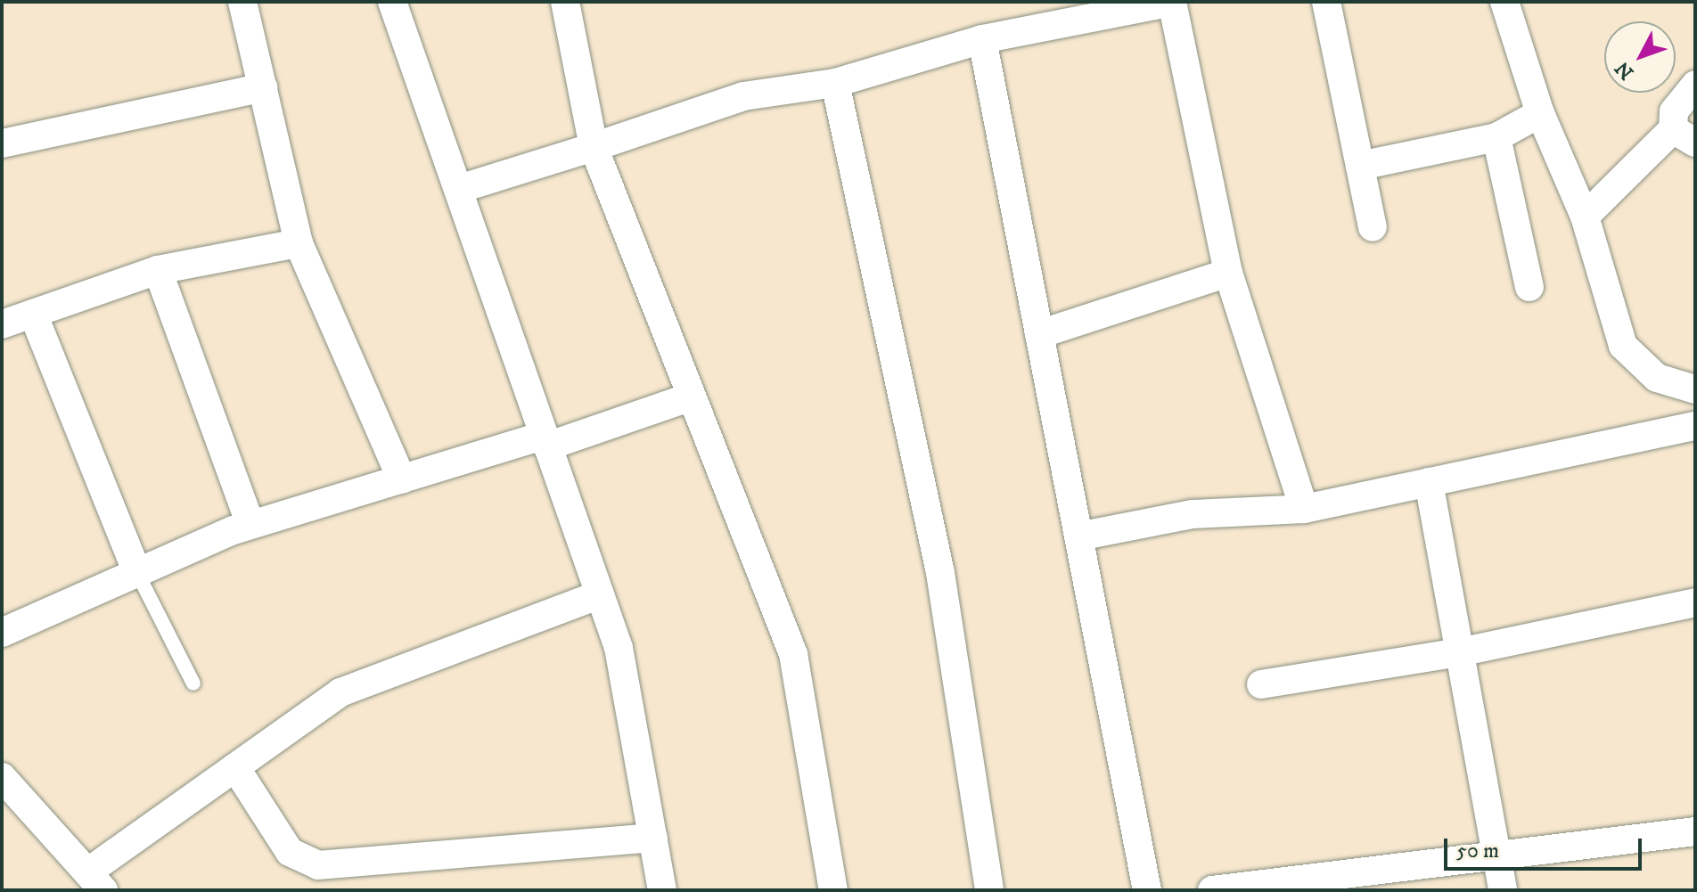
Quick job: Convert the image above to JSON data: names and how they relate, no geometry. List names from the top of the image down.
{
  "scale_bar": "50 m",
  "north": "bottom left"
}
